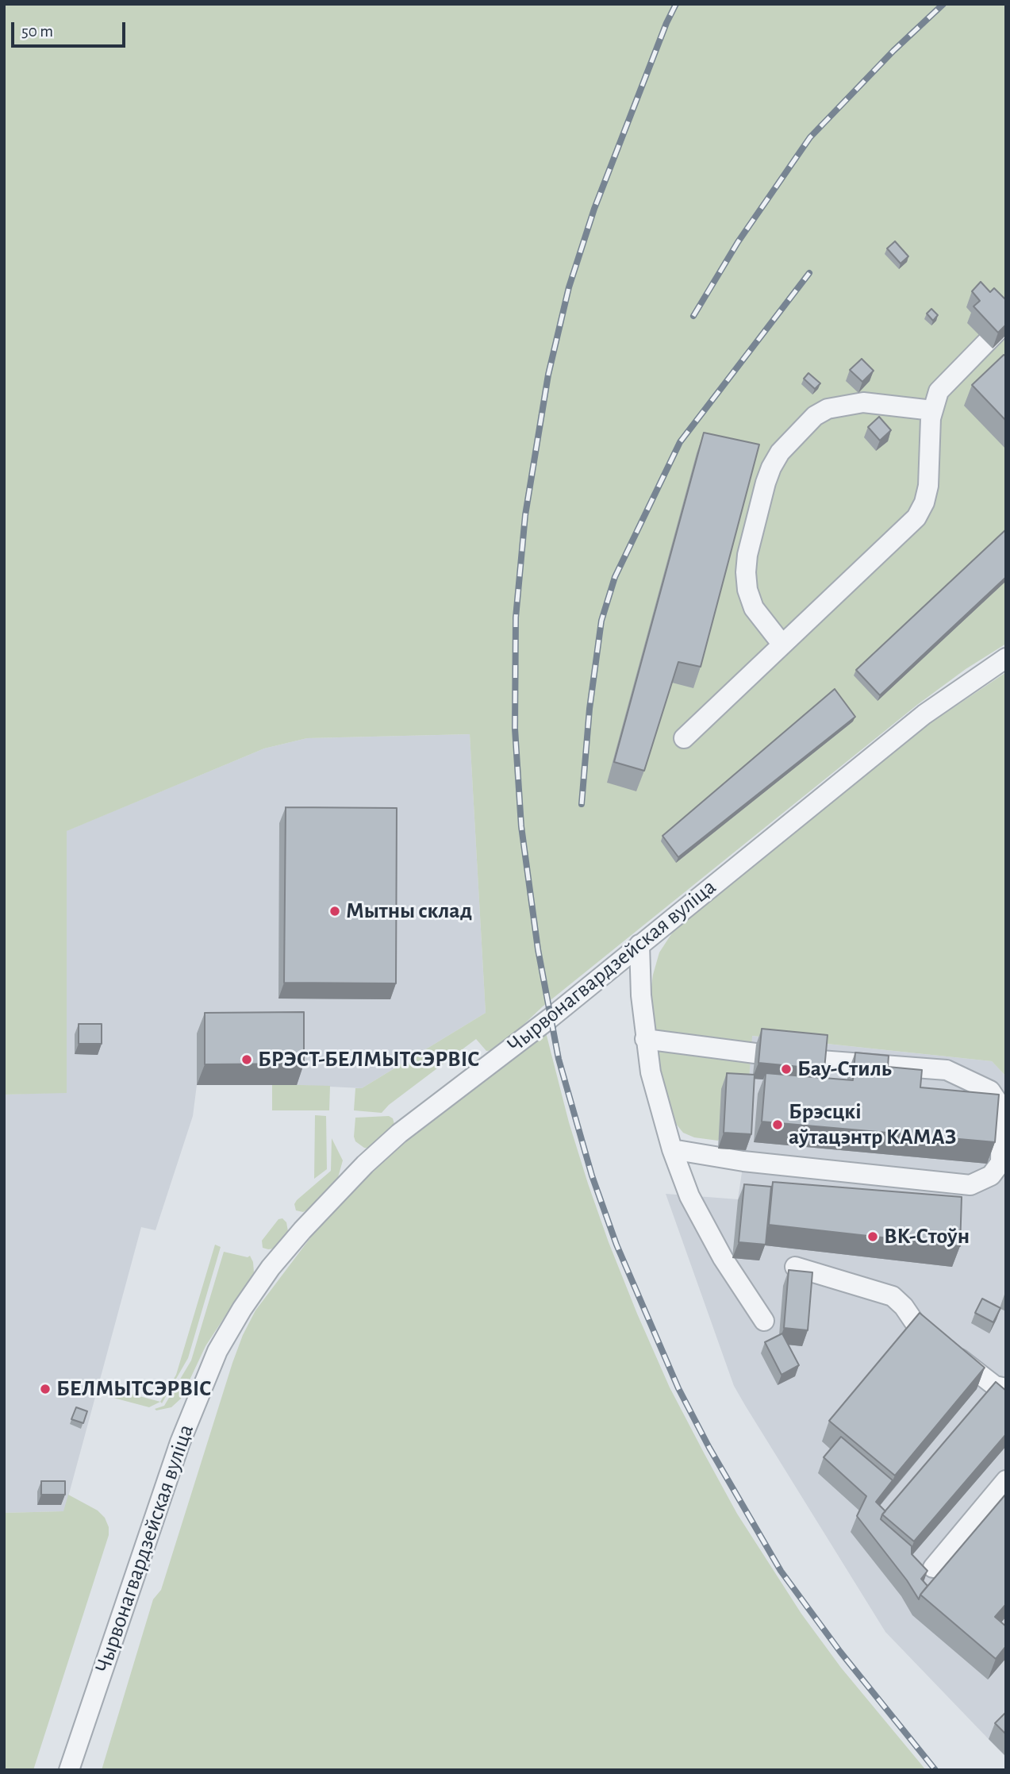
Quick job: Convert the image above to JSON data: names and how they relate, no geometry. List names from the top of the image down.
{
  "streets": {
    "street": ["Чырвонагвардзейская вуліца"]
  },
  "places": [
    "Мытны склад",
    "БРЭСТ-БЕЛМЫТСЭРВІС",
    "Бау-Стиль",
    "Брэсцкі аўтацэнтр КАМАЗ",
    "ВК-Стоўн",
    "БЕЛМЫТСЭРВІС"
  ],
  "scale_bar": "50 m"
}
